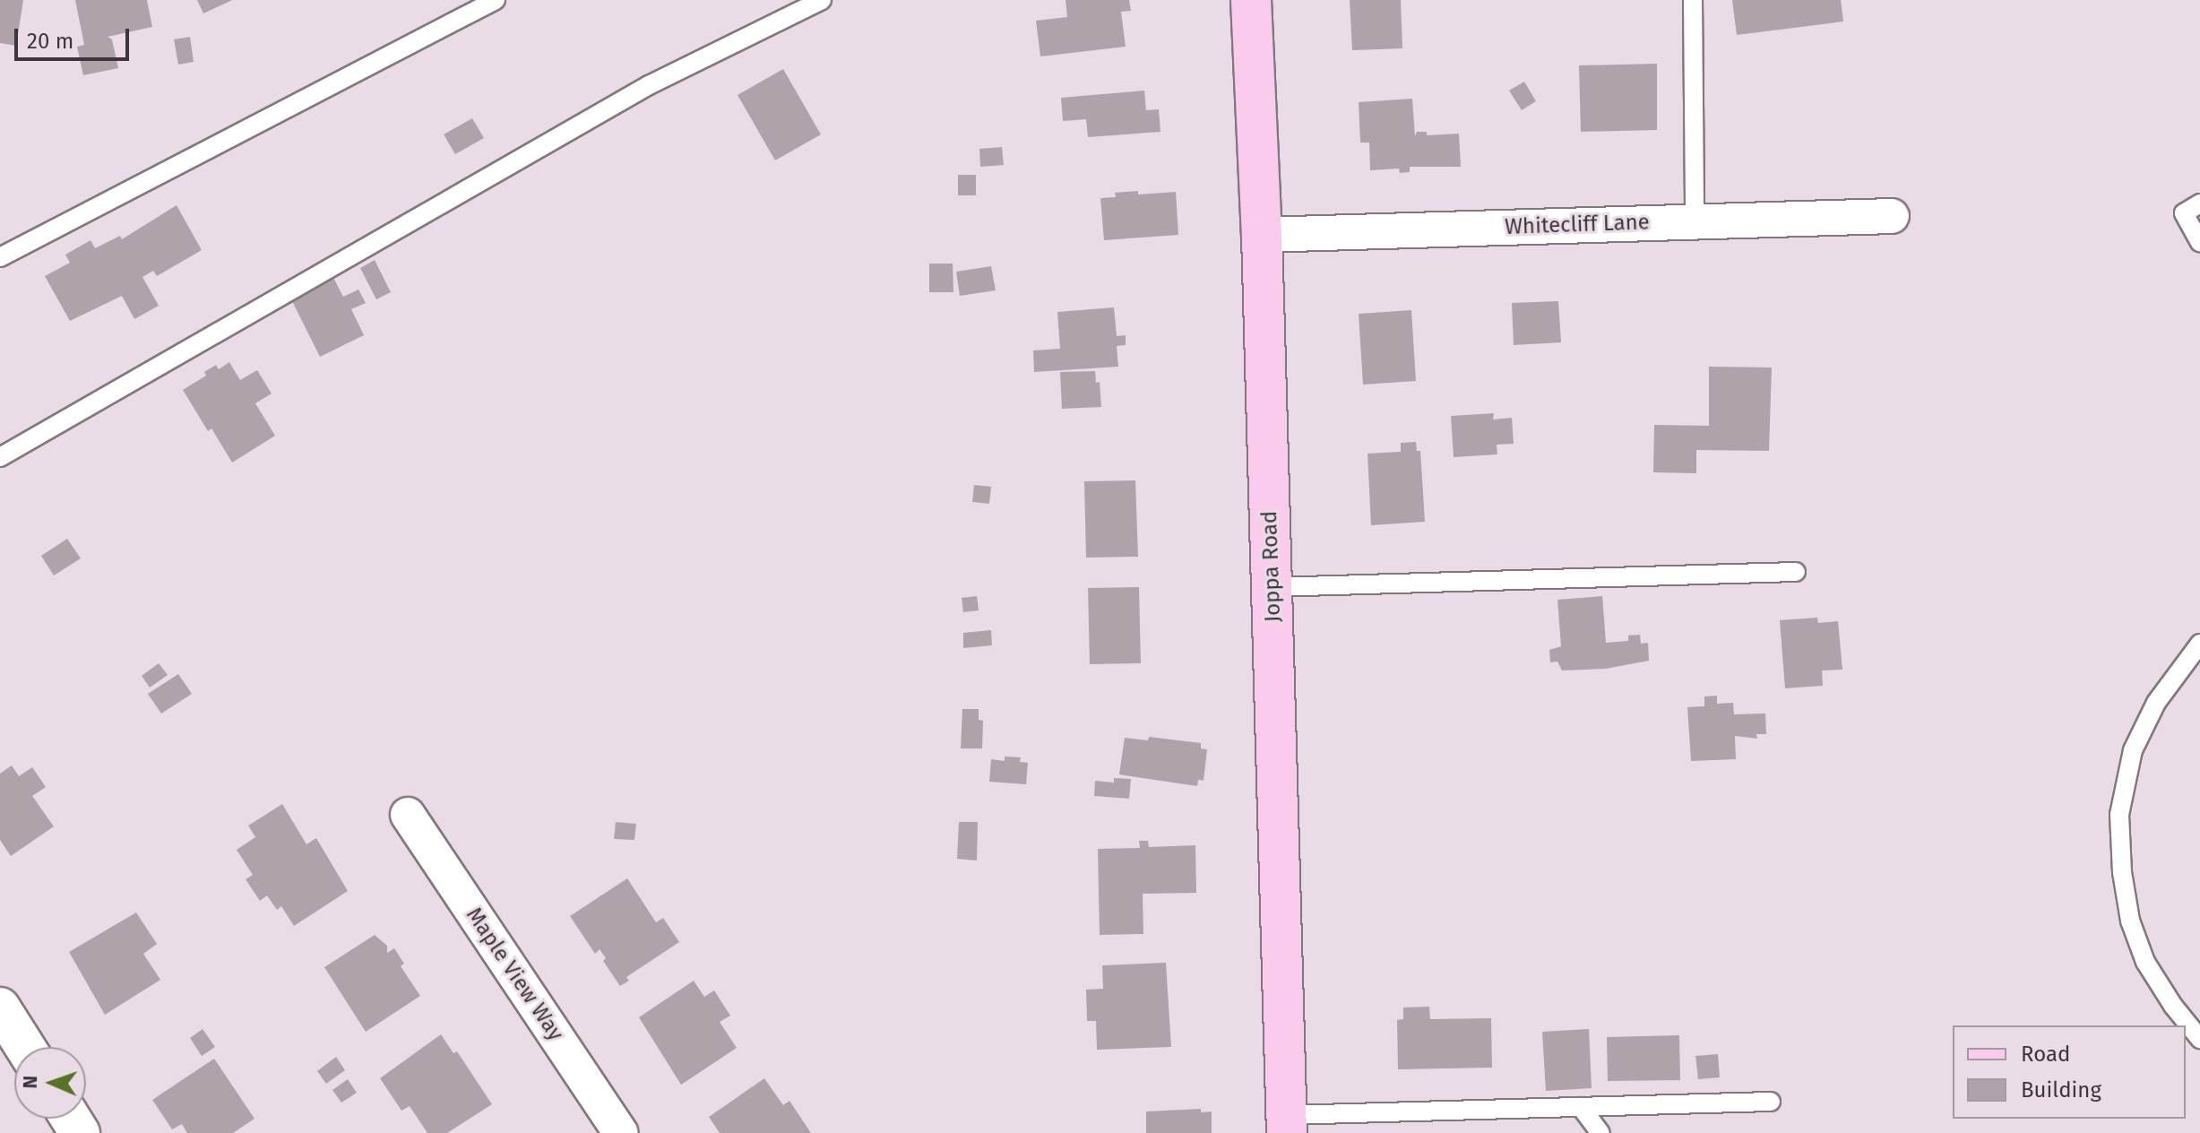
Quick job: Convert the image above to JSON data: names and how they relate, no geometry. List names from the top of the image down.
{
  "streets": {
    "main road": ["Joppa Road"],
    "street": ["Whitecliff Lane", "Maple View Way"]
  },
  "crossings": [
    ["Whitecliff Lane", "Joppa Road"]
  ],
  "legend": ["Road", "Building"],
  "scale_bar": "20 m",
  "north": "left"
}
